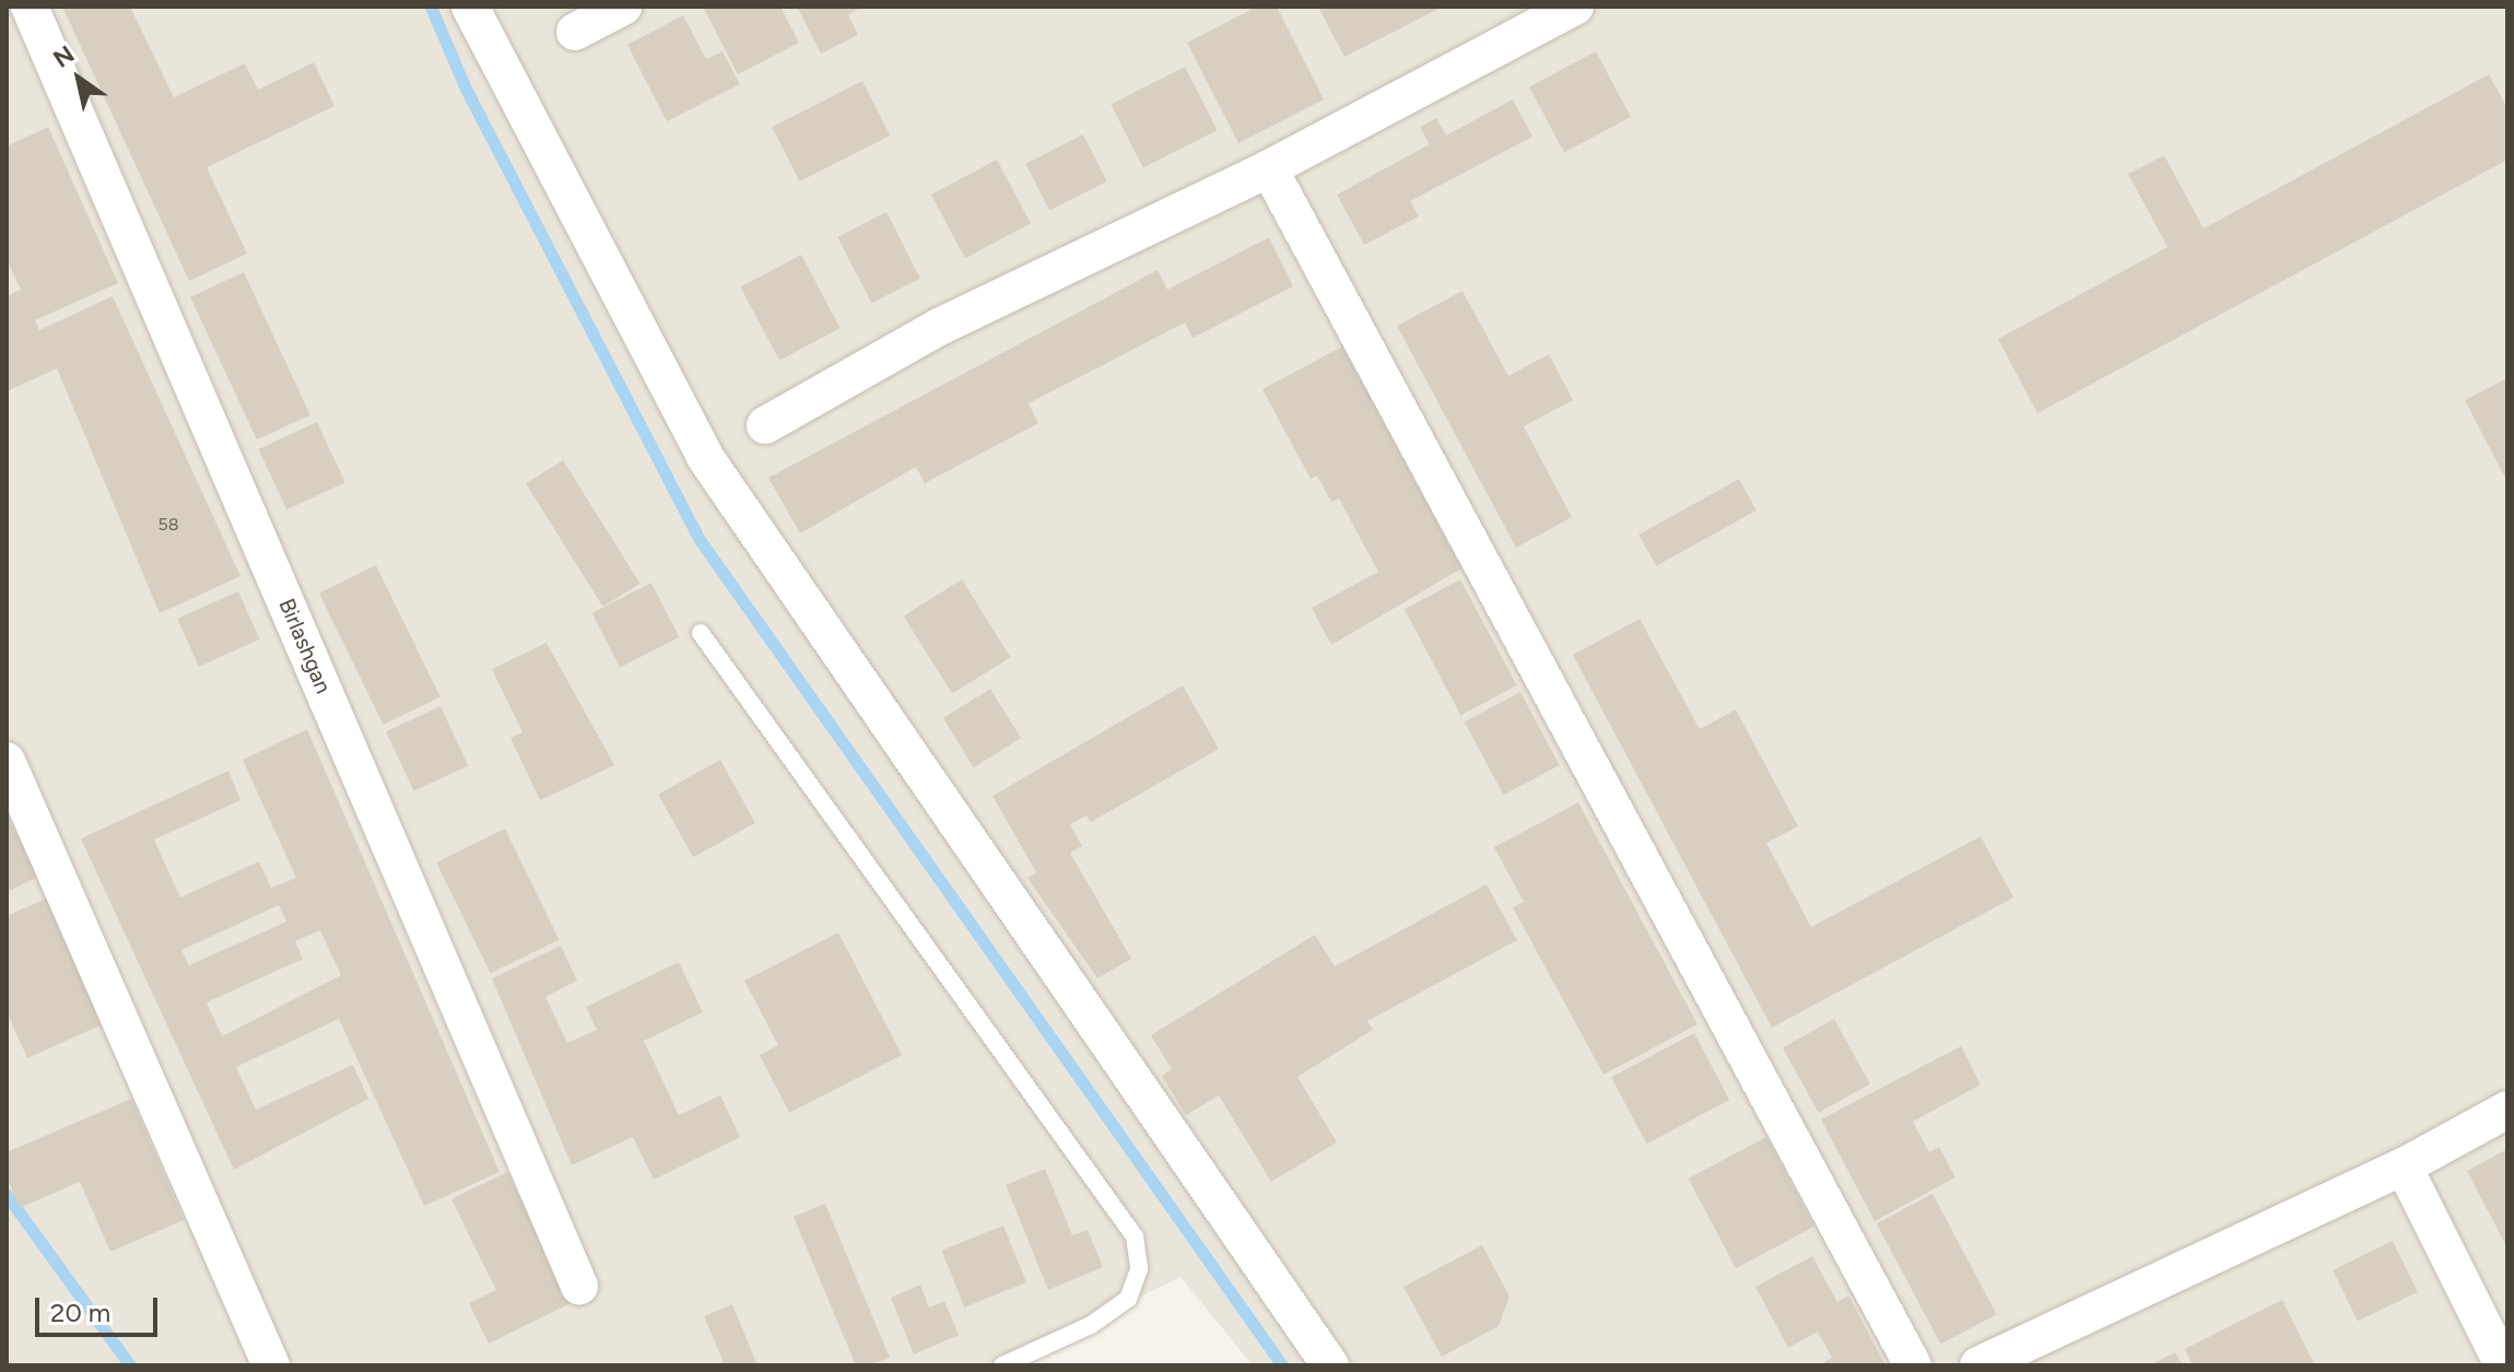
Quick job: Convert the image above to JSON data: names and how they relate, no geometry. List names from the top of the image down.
{
  "streets": {
    "street": ["Birlashgan"]
  },
  "house_numbers": ["58"],
  "scale_bar": "20 m",
  "north": "top left"
}
